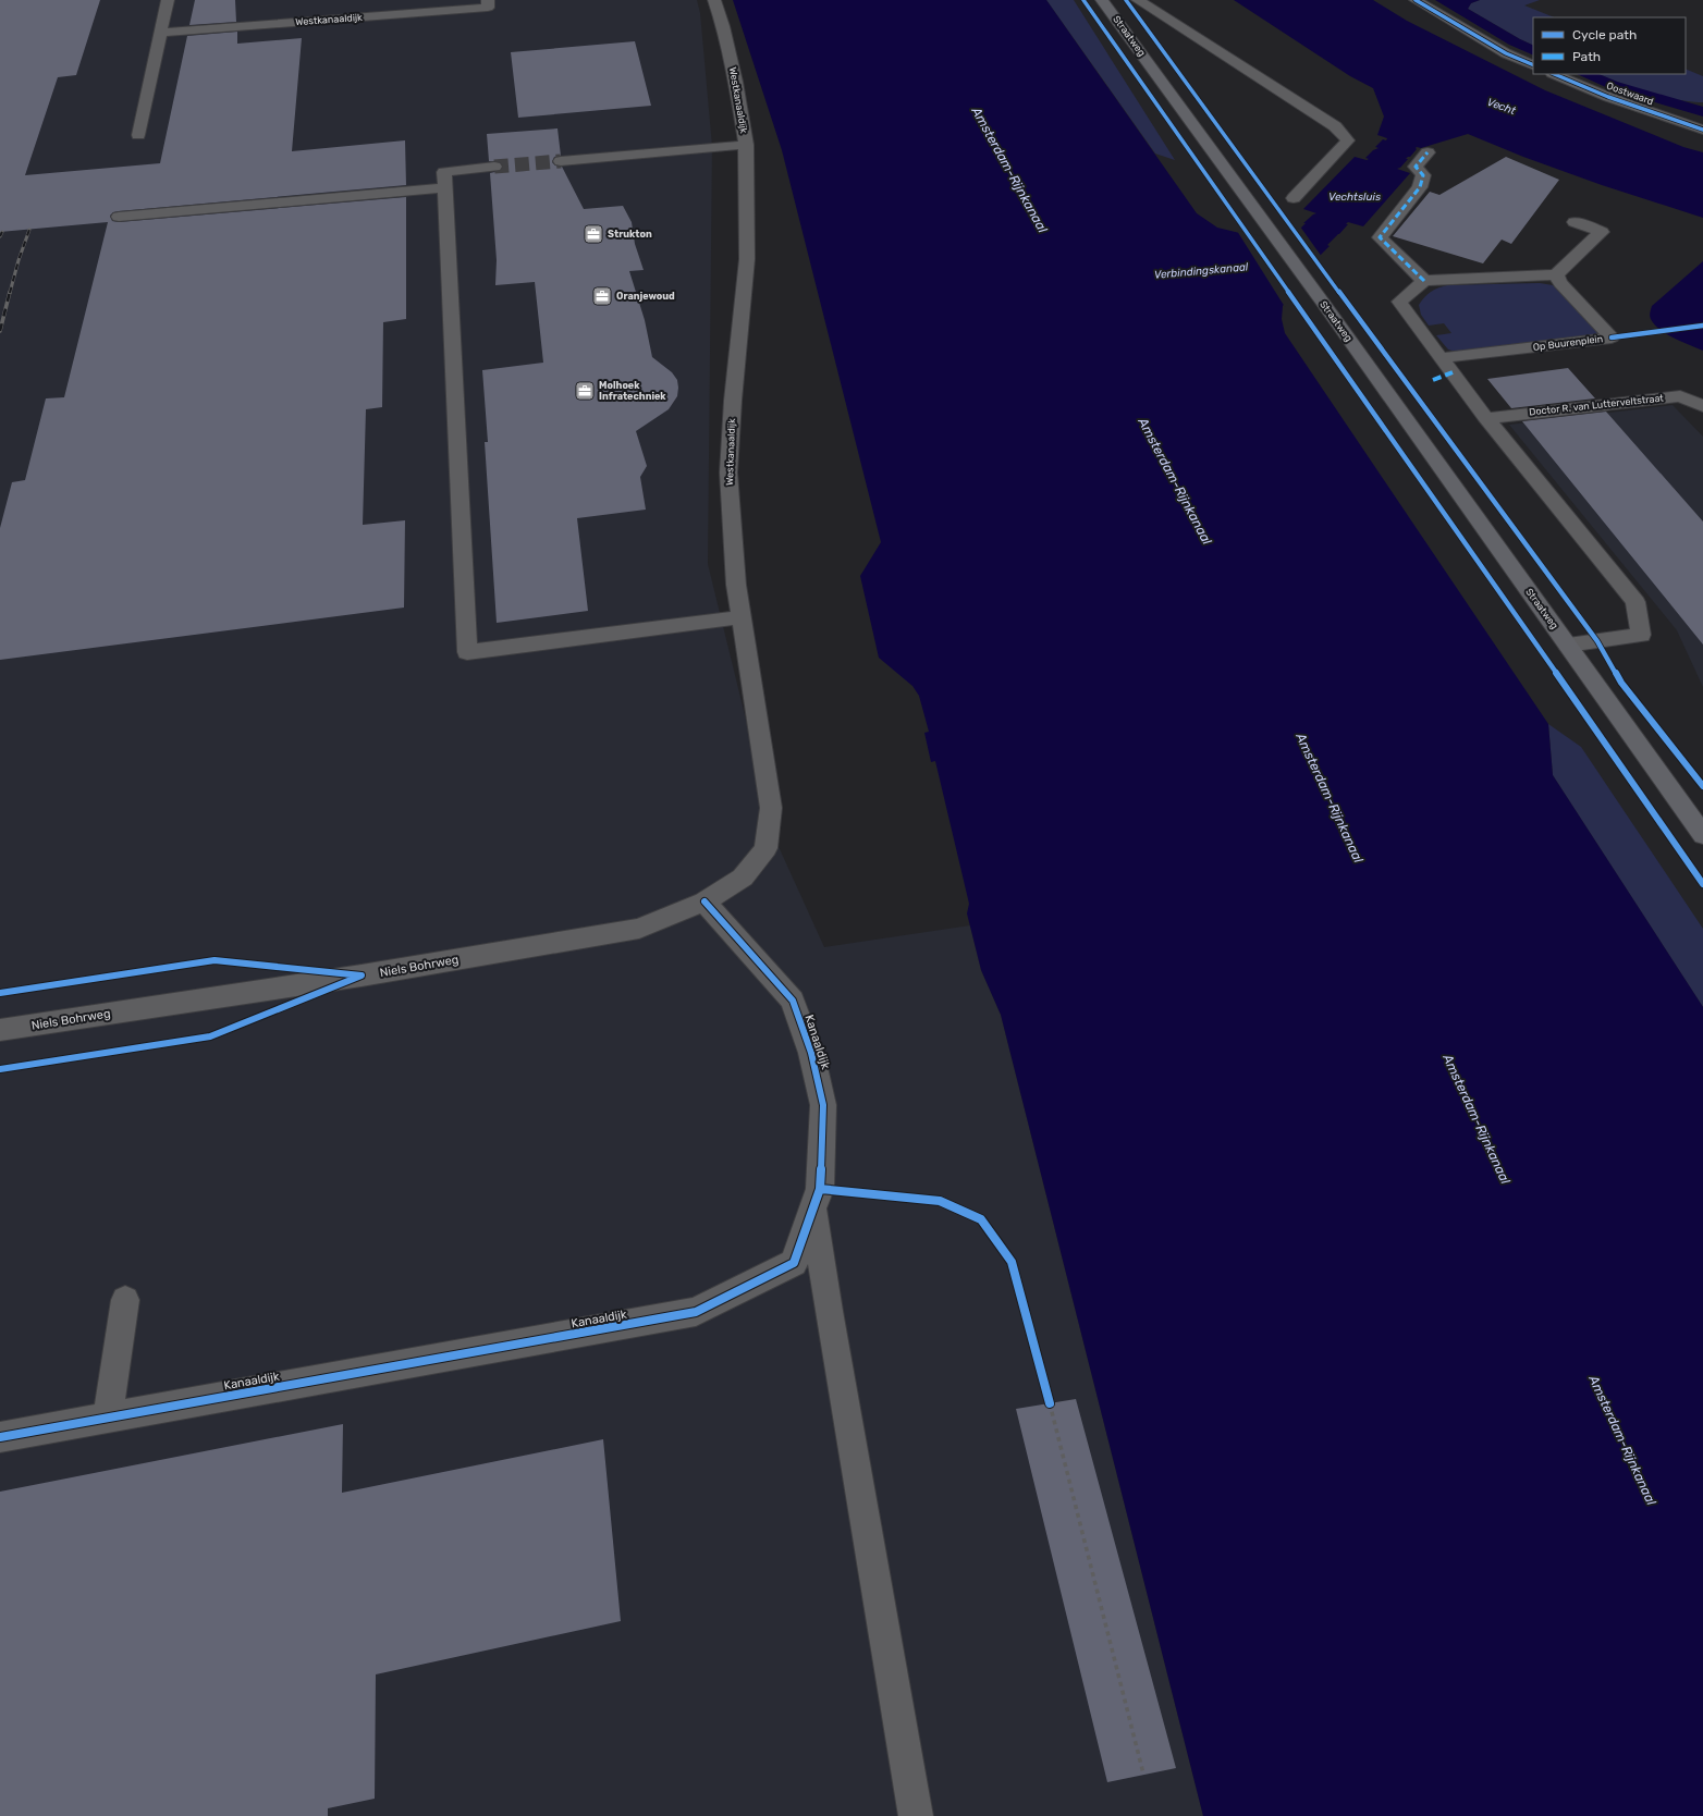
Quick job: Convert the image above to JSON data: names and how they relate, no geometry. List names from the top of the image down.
{
  "streets": {
    "main road": ["Straatweg"],
    "street": [
      "Westkanaaldijk",
      "Oostwaard",
      "Op Buurenplein",
      "Doctor R. van Lutterveltstraat",
      "Niels Bohrweg",
      "Kanaaldijk"
    ]
  },
  "crossings": [
    ["Westkanaaldijk", "Niels Bohrweg"],
    ["Westkanaaldijk", "Kanaaldijk"],
    ["Niels Bohrweg", "Kanaaldijk"]
  ],
  "water": [
    "Vecht",
    "Amsterdam-Rijnkanaal",
    "Vechtsluis",
    "Verbindingskanaal"
  ],
  "places": {
    "office": ["Strukton", "Oranjewoud", "Molhoek Infratechniek"]
  },
  "legend": ["Cycle path", "Path"]
}
